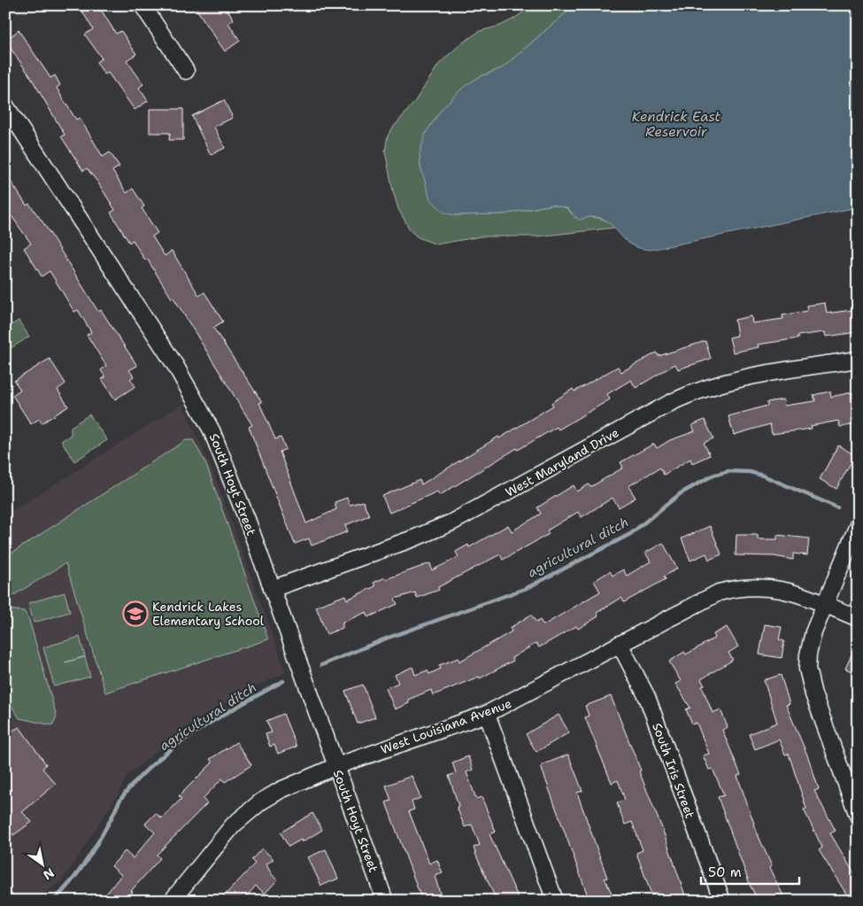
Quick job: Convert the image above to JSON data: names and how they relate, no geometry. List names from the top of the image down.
{
  "streets": {
    "street": [
      "West Maryland Drive",
      "South Hoyt Street",
      "West Louisiana Avenue",
      "South Iris Street"
    ]
  },
  "crossings": [
    ["West Maryland Drive", "South Hoyt Street"],
    ["South Hoyt Street", "West Louisiana Avenue"],
    ["West Louisiana Avenue", "South Iris Street"]
  ],
  "water": ["Kendrick East Reservoir", "agricultural ditch"],
  "places": {
    "school or university": ["Kendrick Lakes Elementary School"]
  },
  "scale_bar": "50 m",
  "north": "bottom right"
}
